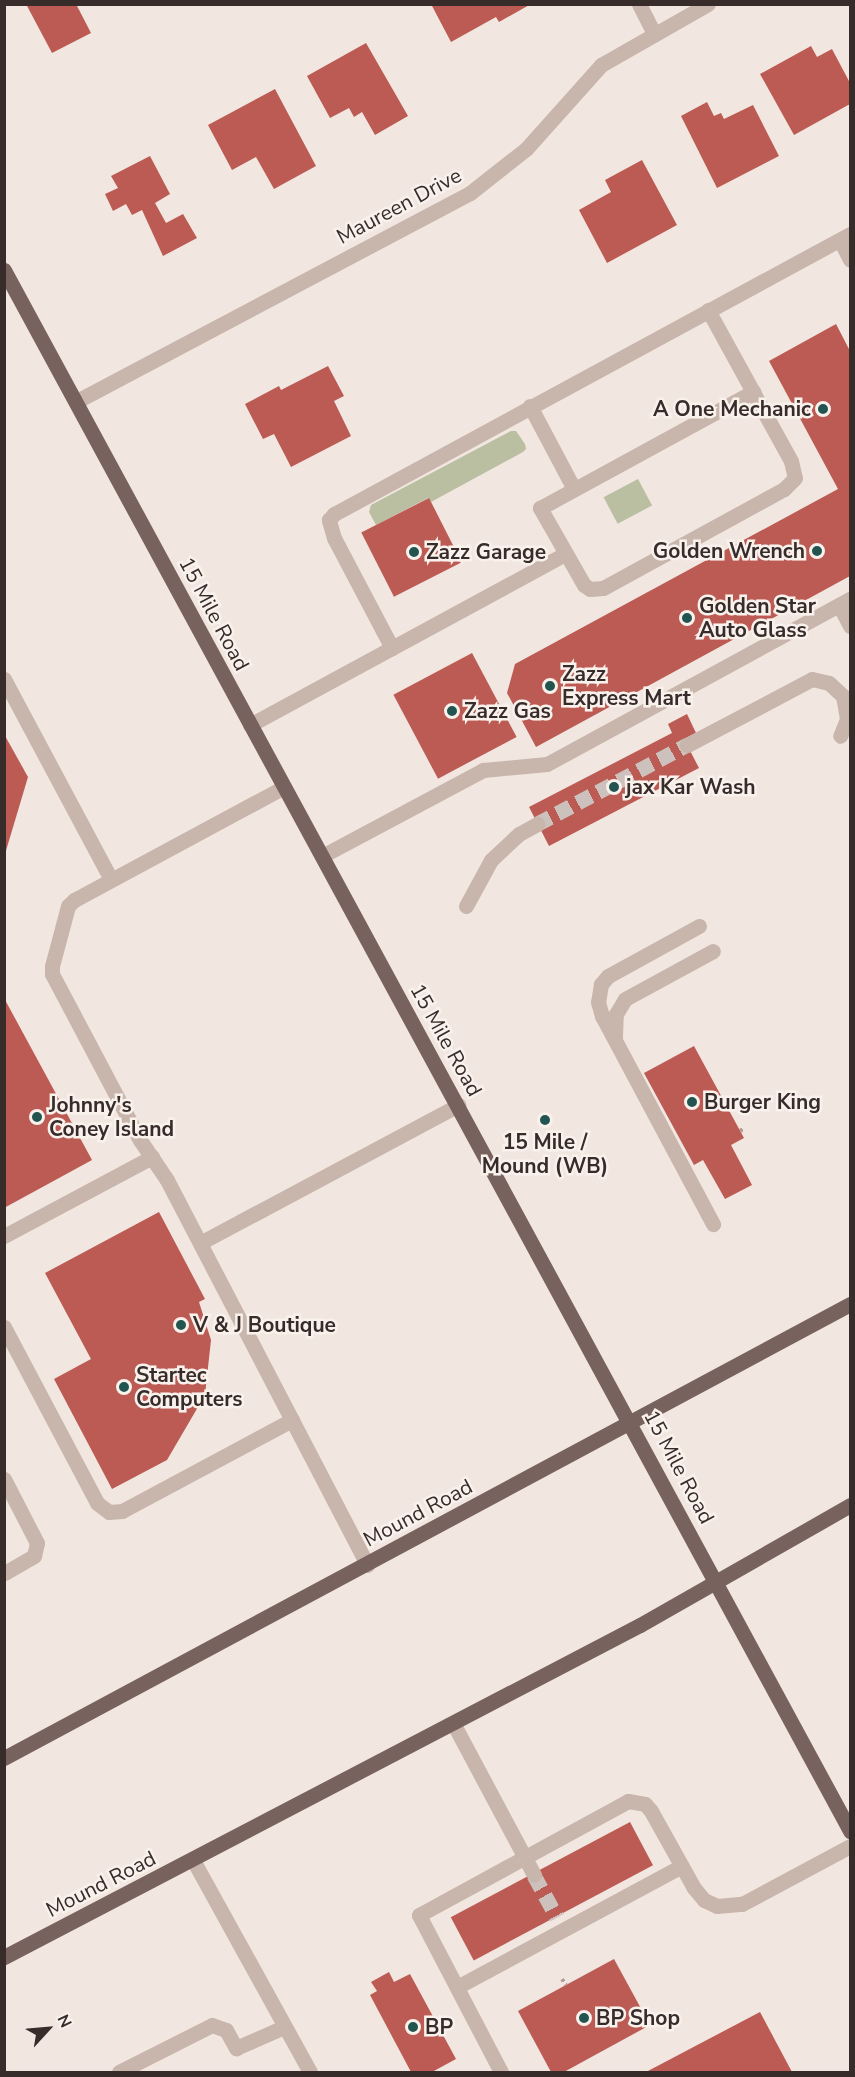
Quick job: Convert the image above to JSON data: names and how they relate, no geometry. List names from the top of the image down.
{
  "streets": {
    "main road": ["15 Mile Road", "Mound Road"],
    "street": ["Maureen Drive"]
  },
  "crossings": [
    ["Maureen Drive", "15 Mile Road"],
    ["15 Mile Road", "Mound Road"]
  ],
  "places": [
    "A One Mechanic",
    "Golden Wrench",
    "Zazz Garage",
    "Golden Star Auto Glass",
    "Zazz Express Mart",
    "Zazz Gas",
    "jax Kar Wash",
    "Burger King",
    "Johnny's Coney Island",
    "15 Mile / Mound (WB)",
    "V & J Boutique",
    "Startec Computers",
    "BP Shop",
    "BP"
  ],
  "north": "top right"
}
